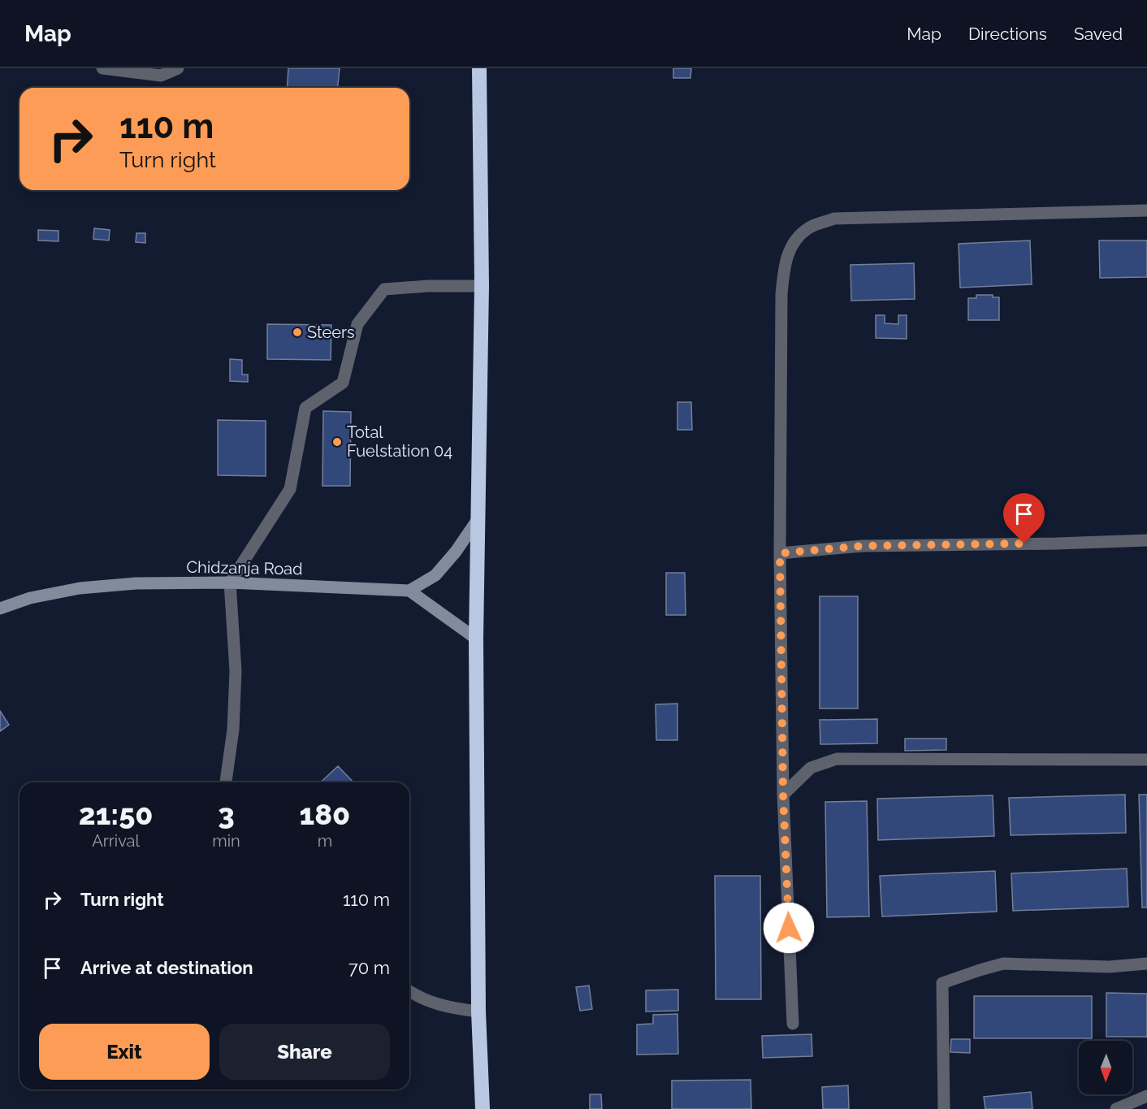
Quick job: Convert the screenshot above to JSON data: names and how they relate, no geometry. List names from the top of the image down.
{
  "streets": {
    "street": ["Chidzanja Road"]
  },
  "places": ["Steers", "Total Fuelstation 04"],
  "north": "bottom",
  "page": {
    "header": "Map",
    "nav": ["Map", "Directions", "Saved"],
    "turn": ["110 m", "Turn right"],
    "eta": [
      "21:50",
      "Arrival",
      "3",
      "min",
      "180",
      "m"
    ],
    "list": [
      {
        "name": "Turn right",
        "value": "110 m"
      },
      {
        "name": "Arrive at destination",
        "value": "70 m"
      }
    ],
    "buttons": ["Exit", "Share"]
  }
}
